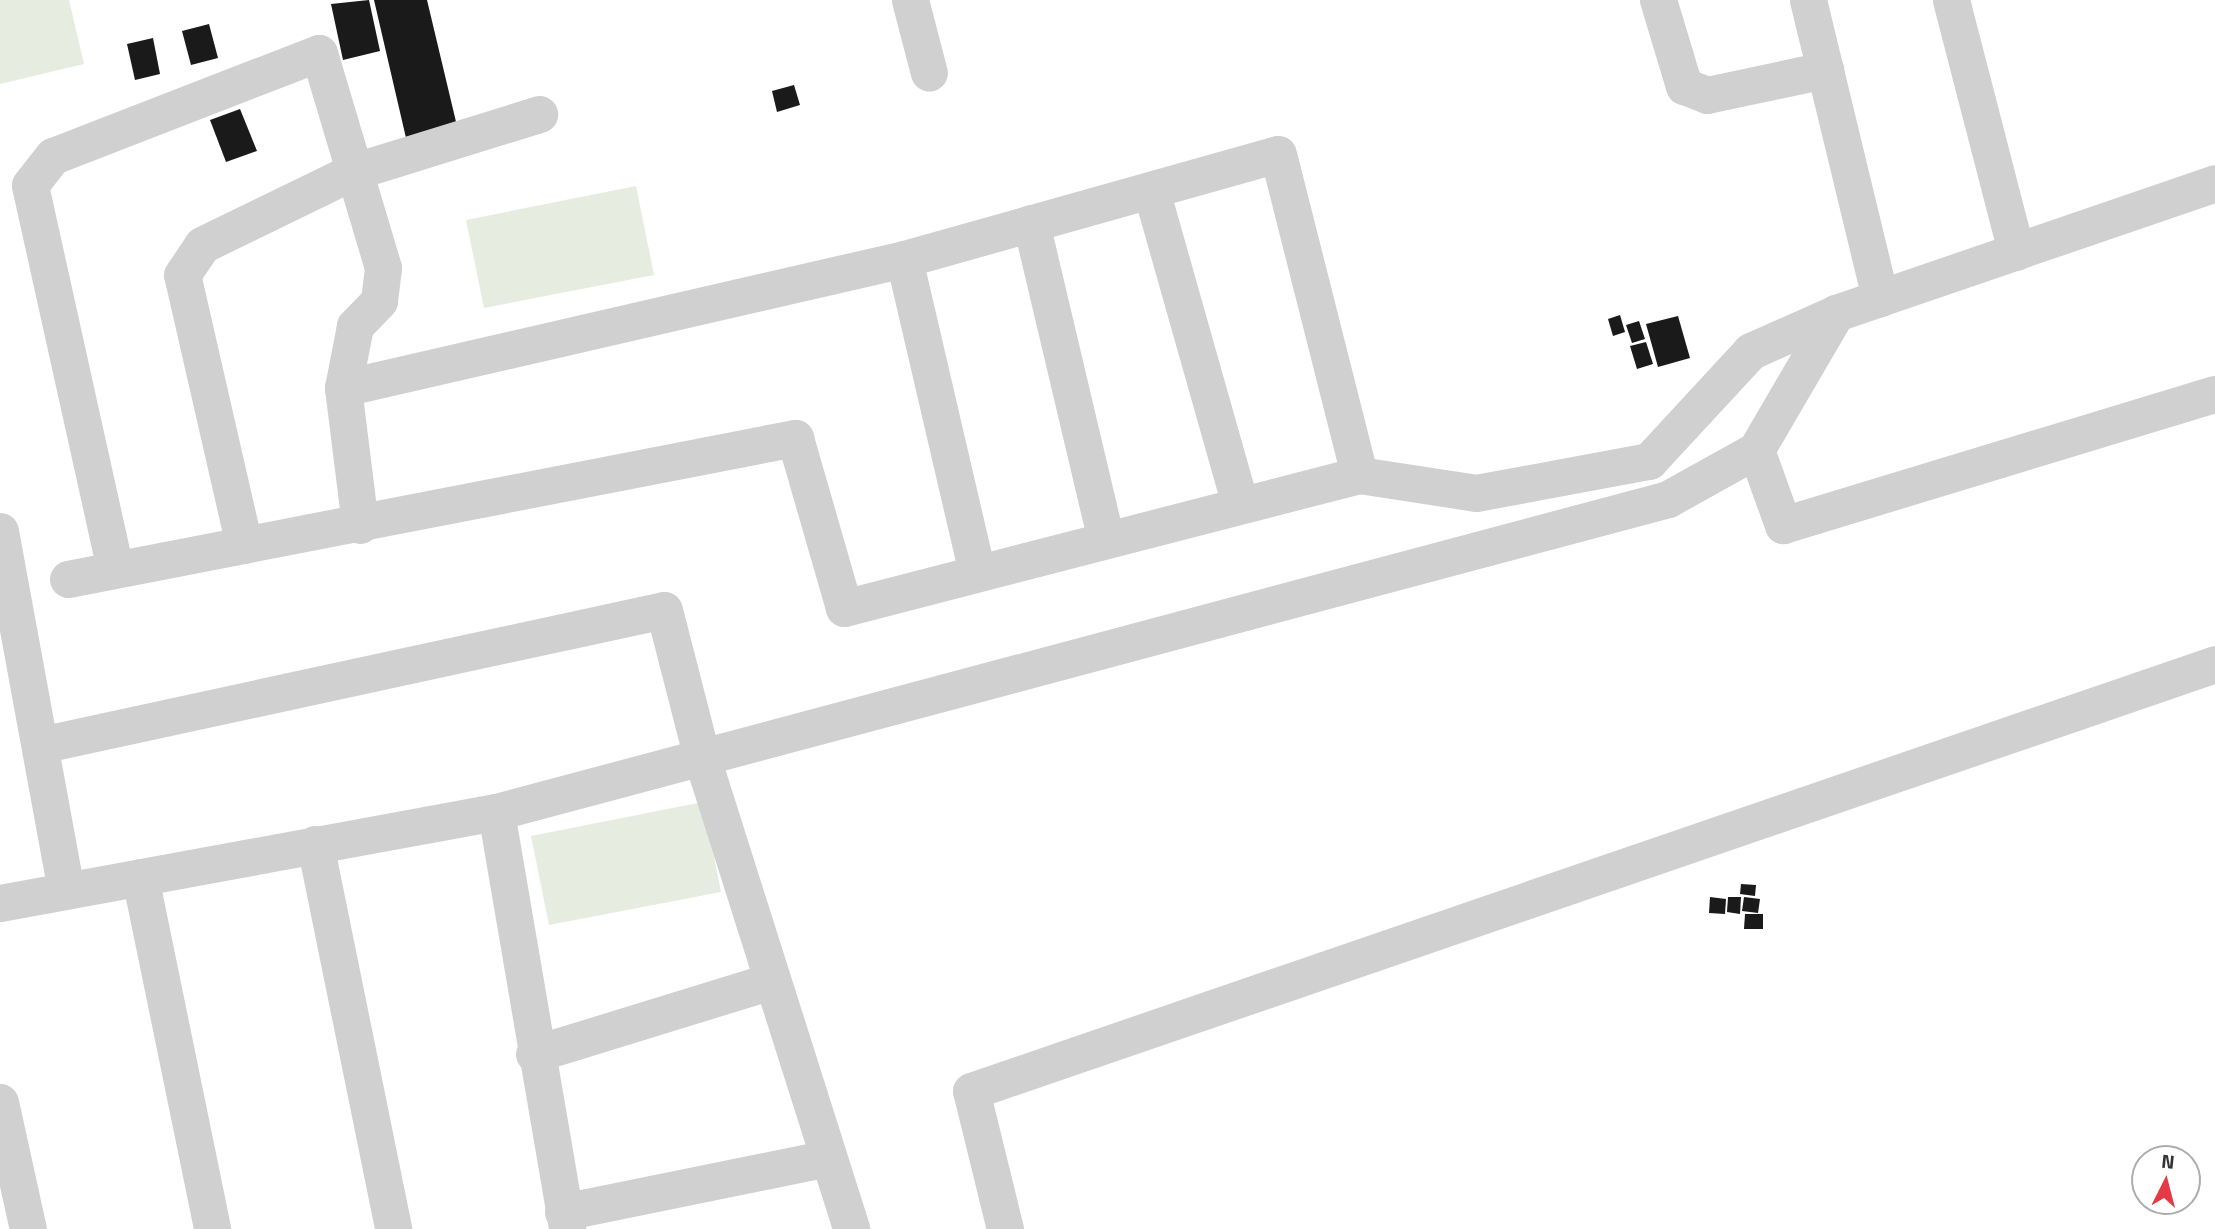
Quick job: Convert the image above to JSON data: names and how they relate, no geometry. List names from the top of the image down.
{
  "north": "top"
}
